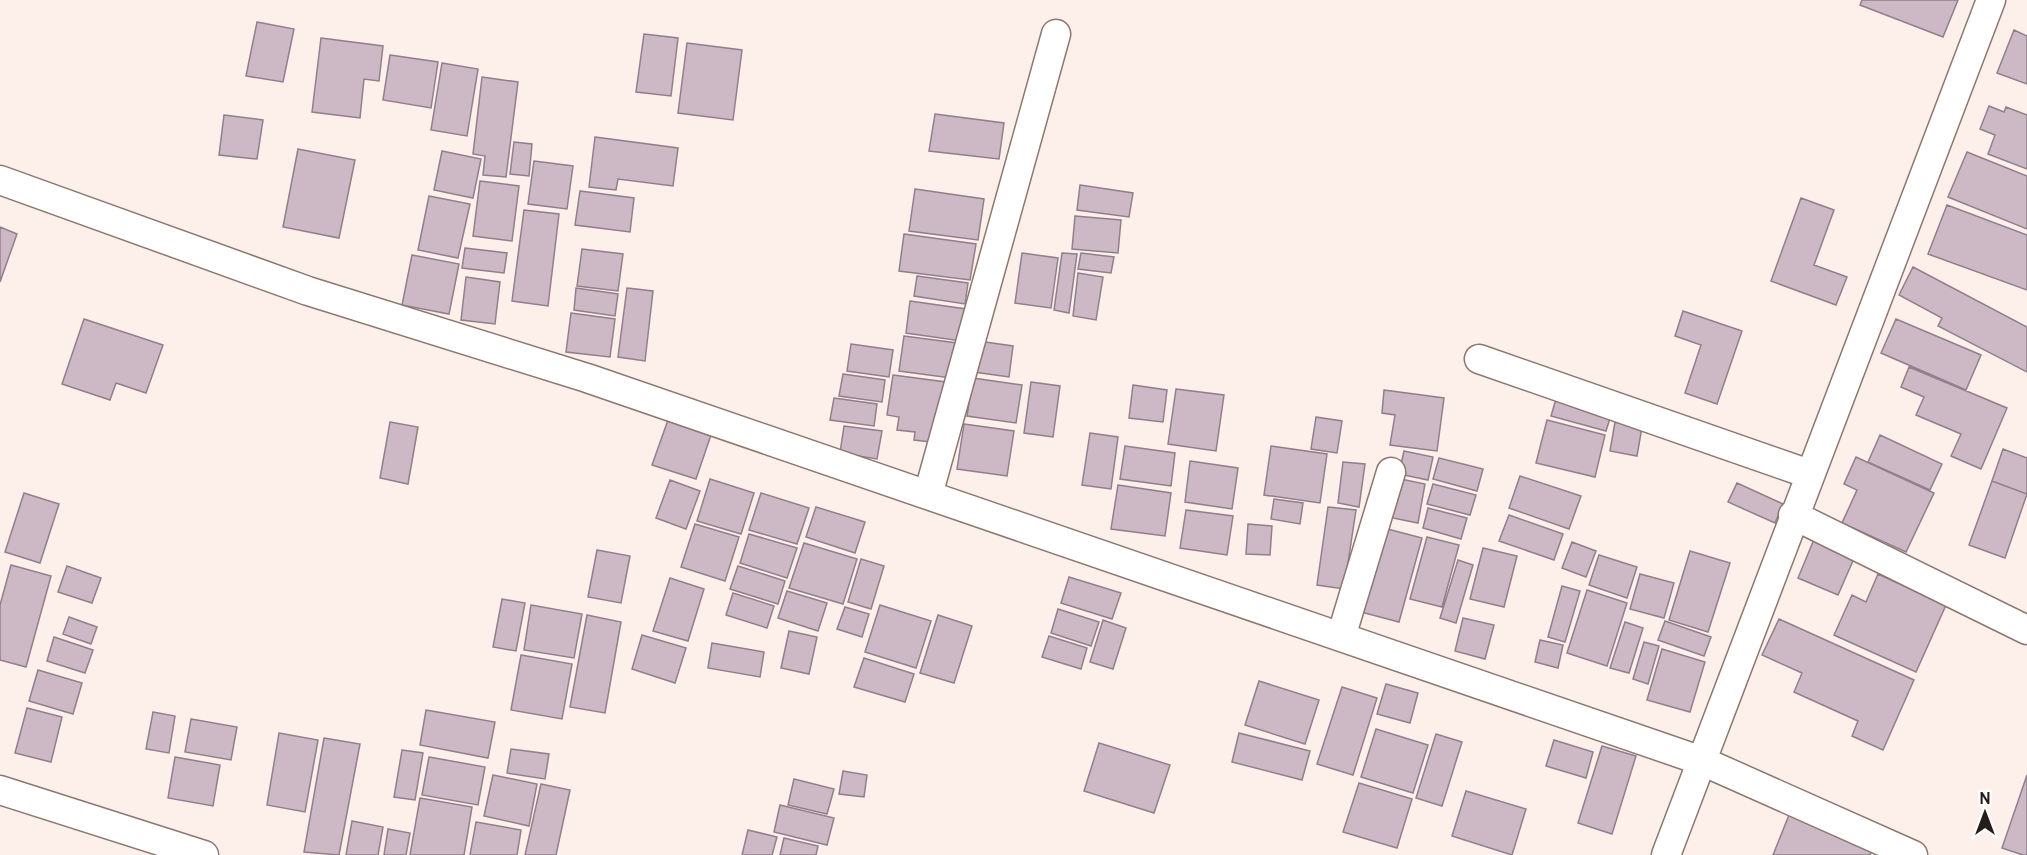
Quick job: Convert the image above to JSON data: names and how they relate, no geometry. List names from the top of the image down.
{
  "north": "top"
}
